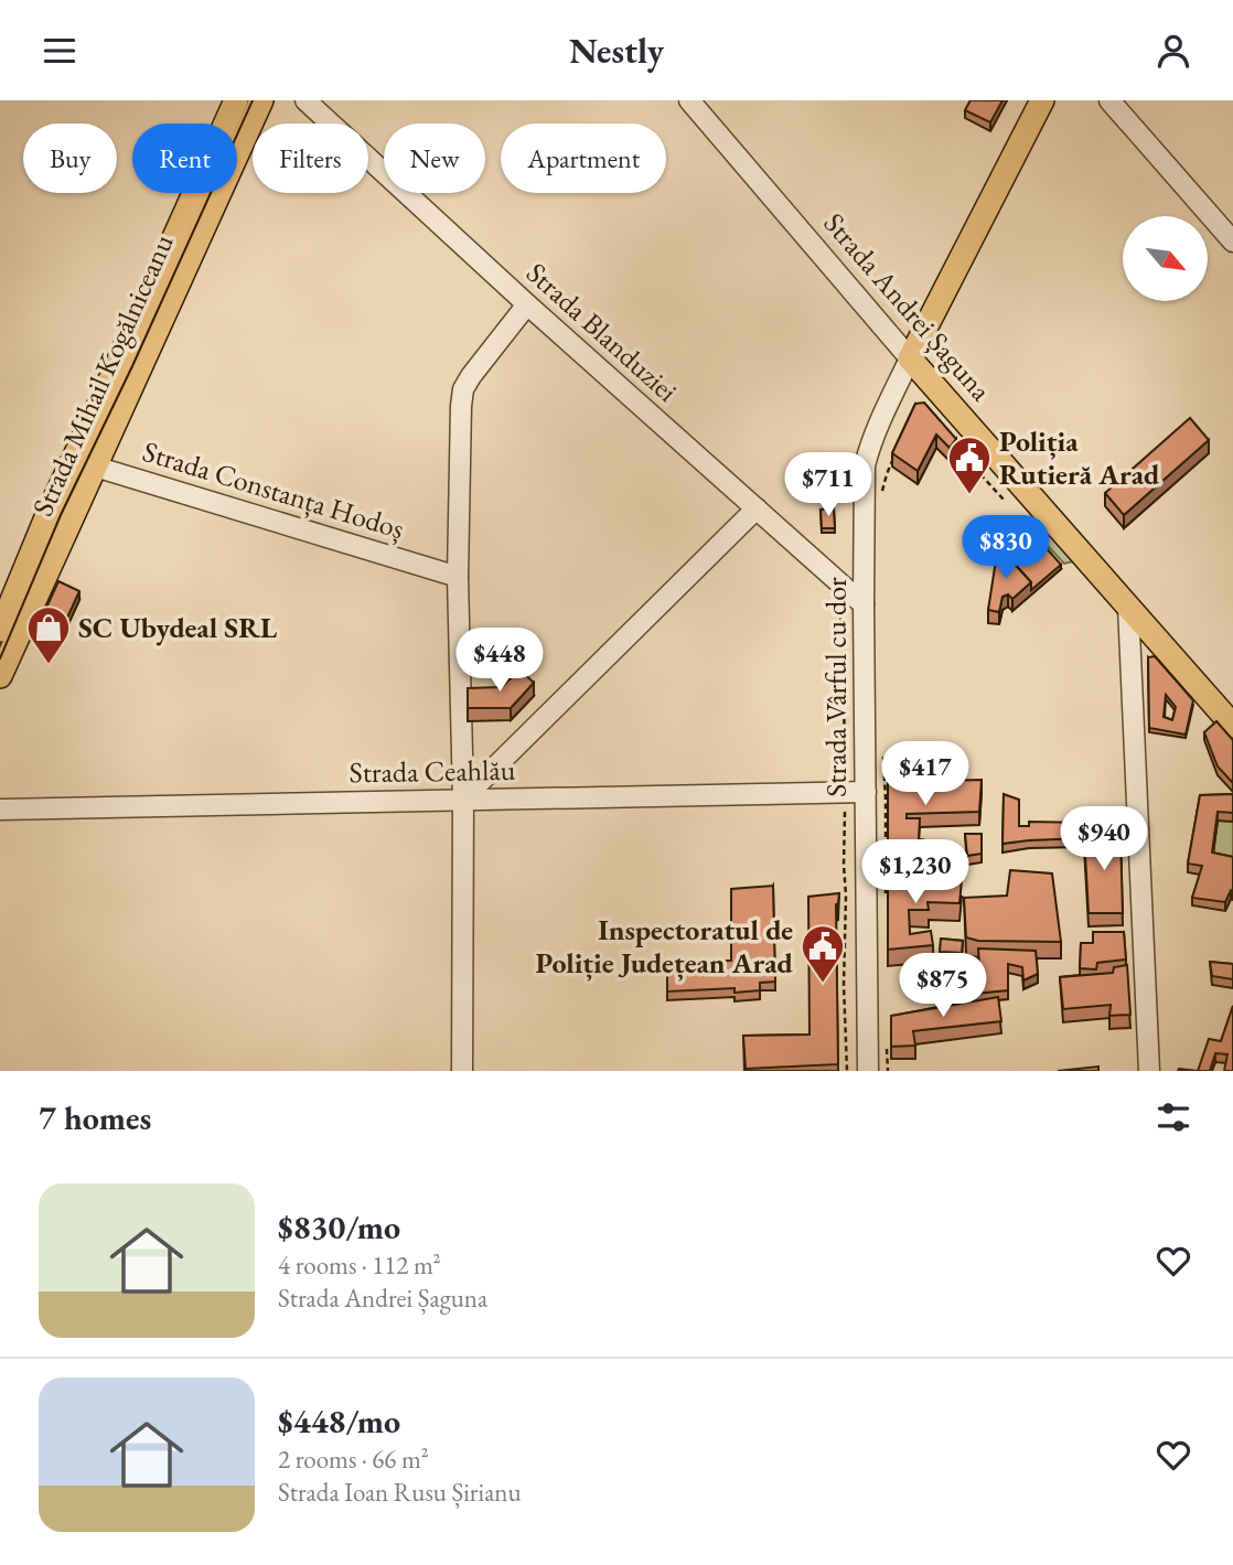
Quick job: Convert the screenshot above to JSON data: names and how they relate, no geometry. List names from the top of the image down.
{
  "streets": {
    "main road": ["Strada Andrei Șaguna", "Strada Mihail Kogălniceanu"],
    "street": [
      "Strada Blanduziei",
      "Strada Constanța Hodoș",
      "Strada Vârful cu dor",
      "Strada Ceahlău"
    ]
  },
  "crossings": [
    ["Strada Andrei Șaguna", "Strada Vârful cu dor"],
    ["Strada Blanduziei", "Strada Vârful cu dor"],
    ["Strada Mihail Kogălniceanu", "Strada Constanța Hodoș"],
    ["Strada Vârful cu dor", "Strada Ceahlău"]
  ],
  "places": {
    "public building": ["Poliția Rutieră Arad", "Inspectoratul de Poliție Județean Arad"],
    "shop": ["SC Ubydeal SRL"]
  },
  "north": "bottom right",
  "page": {
    "header": "Nestly",
    "chip": [
      "Buy",
      "Rent",
      "Filters",
      "New",
      "Apartment"
    ],
    "price": [
      "$711",
      "$830",
      "$448",
      "$417",
      "$940",
      "$1,230",
      "$875"
    ],
    "heading": "7 homes",
    "list": [
      {
        "name": "$830/mo",
        "note": "4 rooms · 112 m² · Strada Andrei Șaguna"
      },
      {
        "name": "$448/mo",
        "note": "2 rooms · 66 m² · Strada Ioan Rusu Șirianu"
      }
    ]
  }
}
